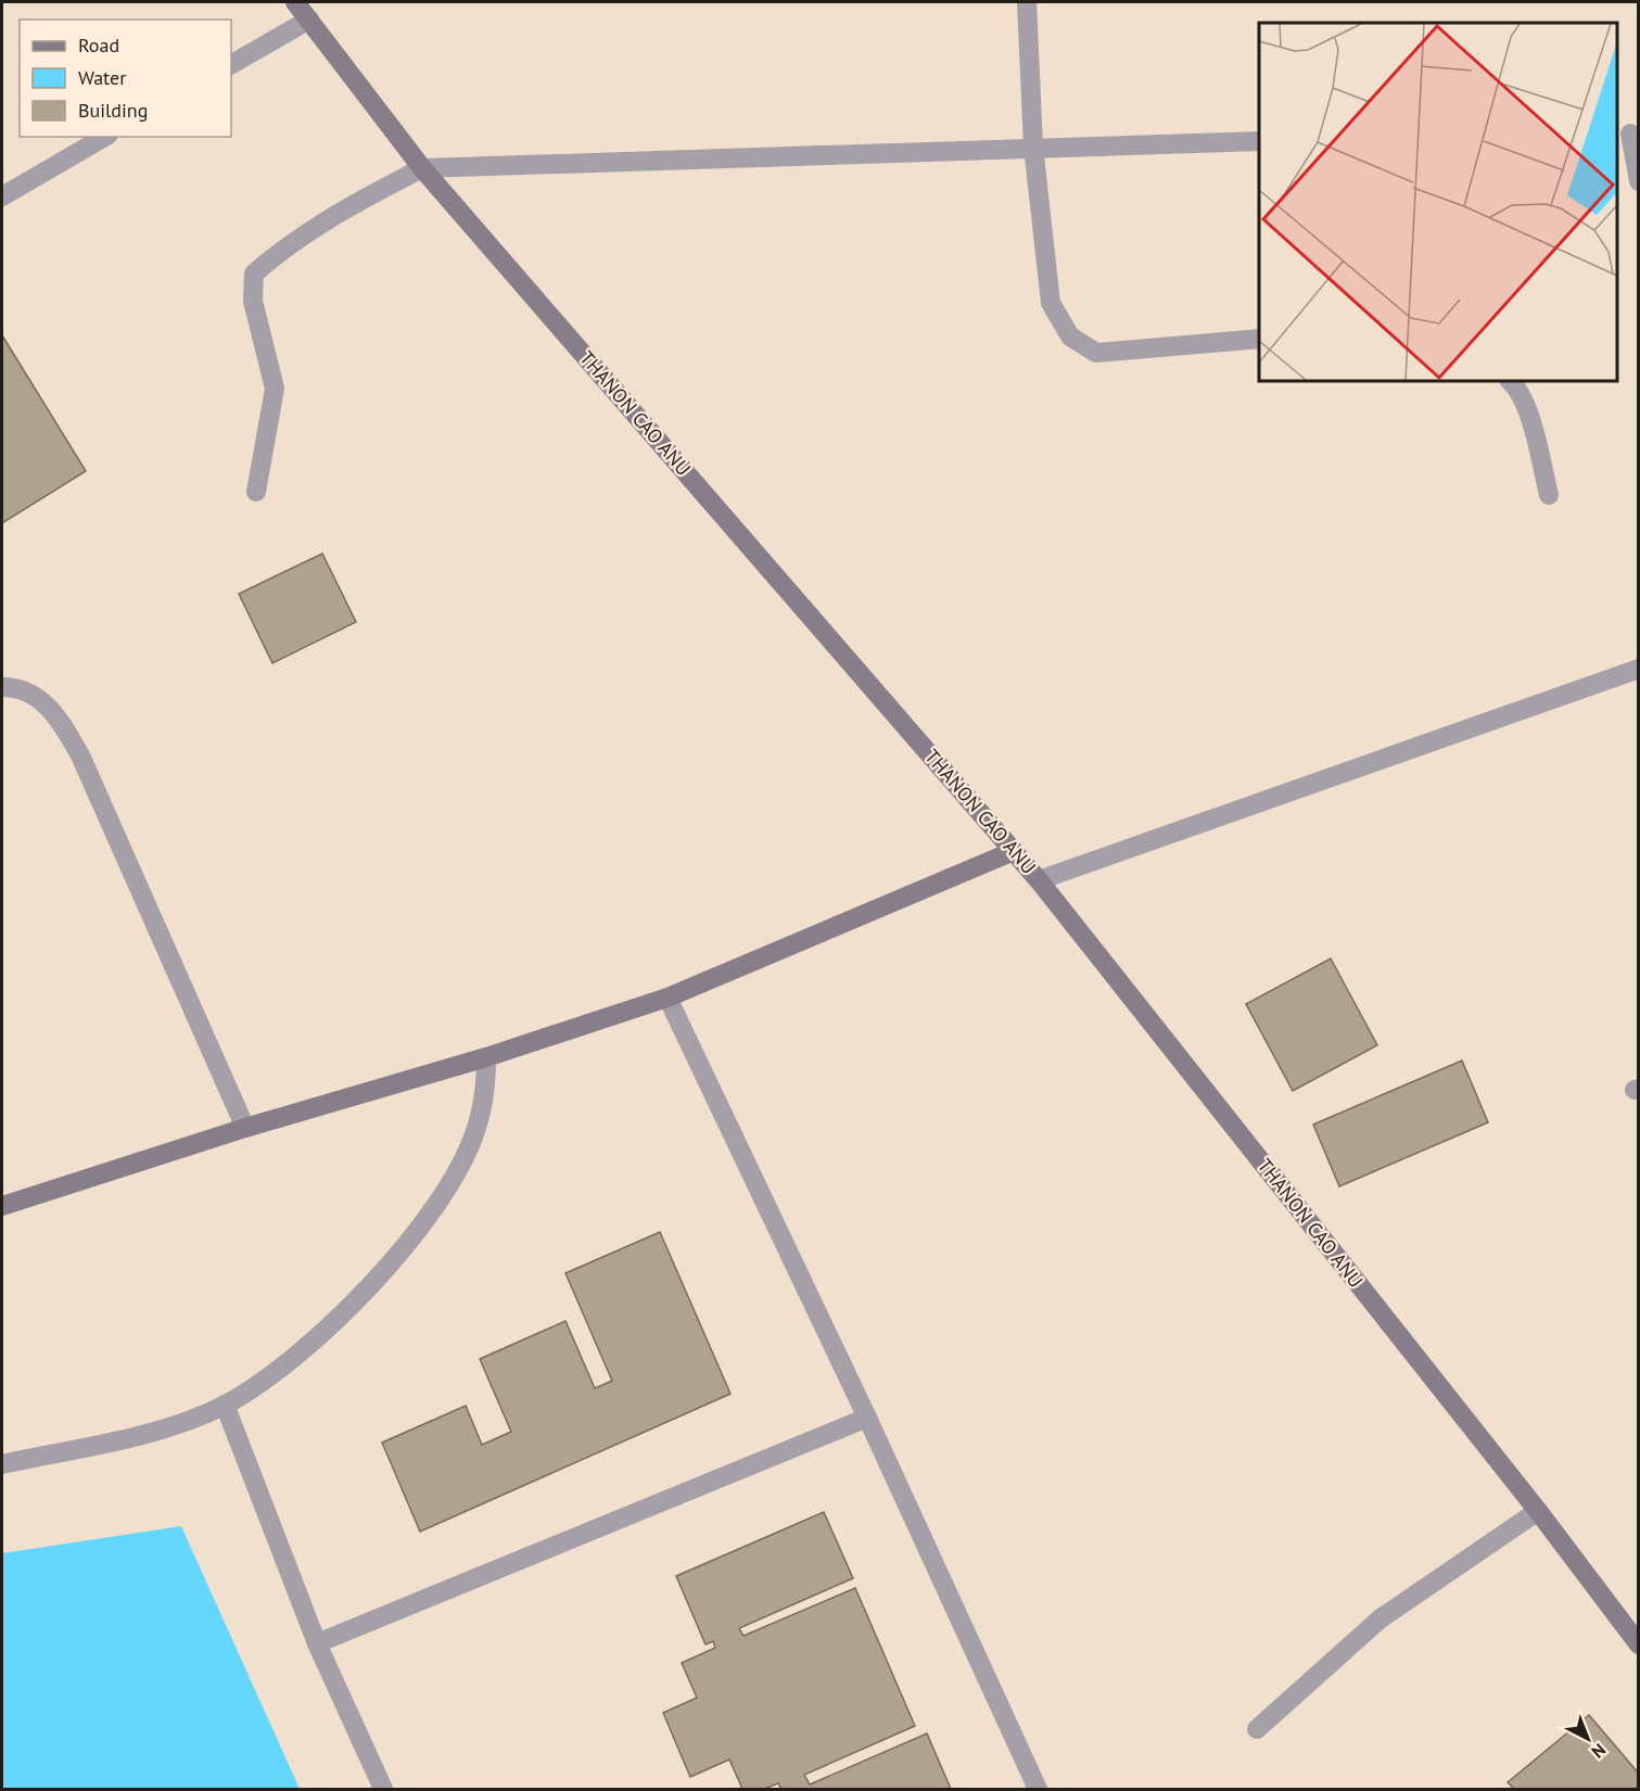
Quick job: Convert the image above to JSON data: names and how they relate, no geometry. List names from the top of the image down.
{
  "streets": {
    "street": ["THANON CAO ANU"]
  },
  "legend": ["Road", "Water", "Building"],
  "north": "bottom right"
}
